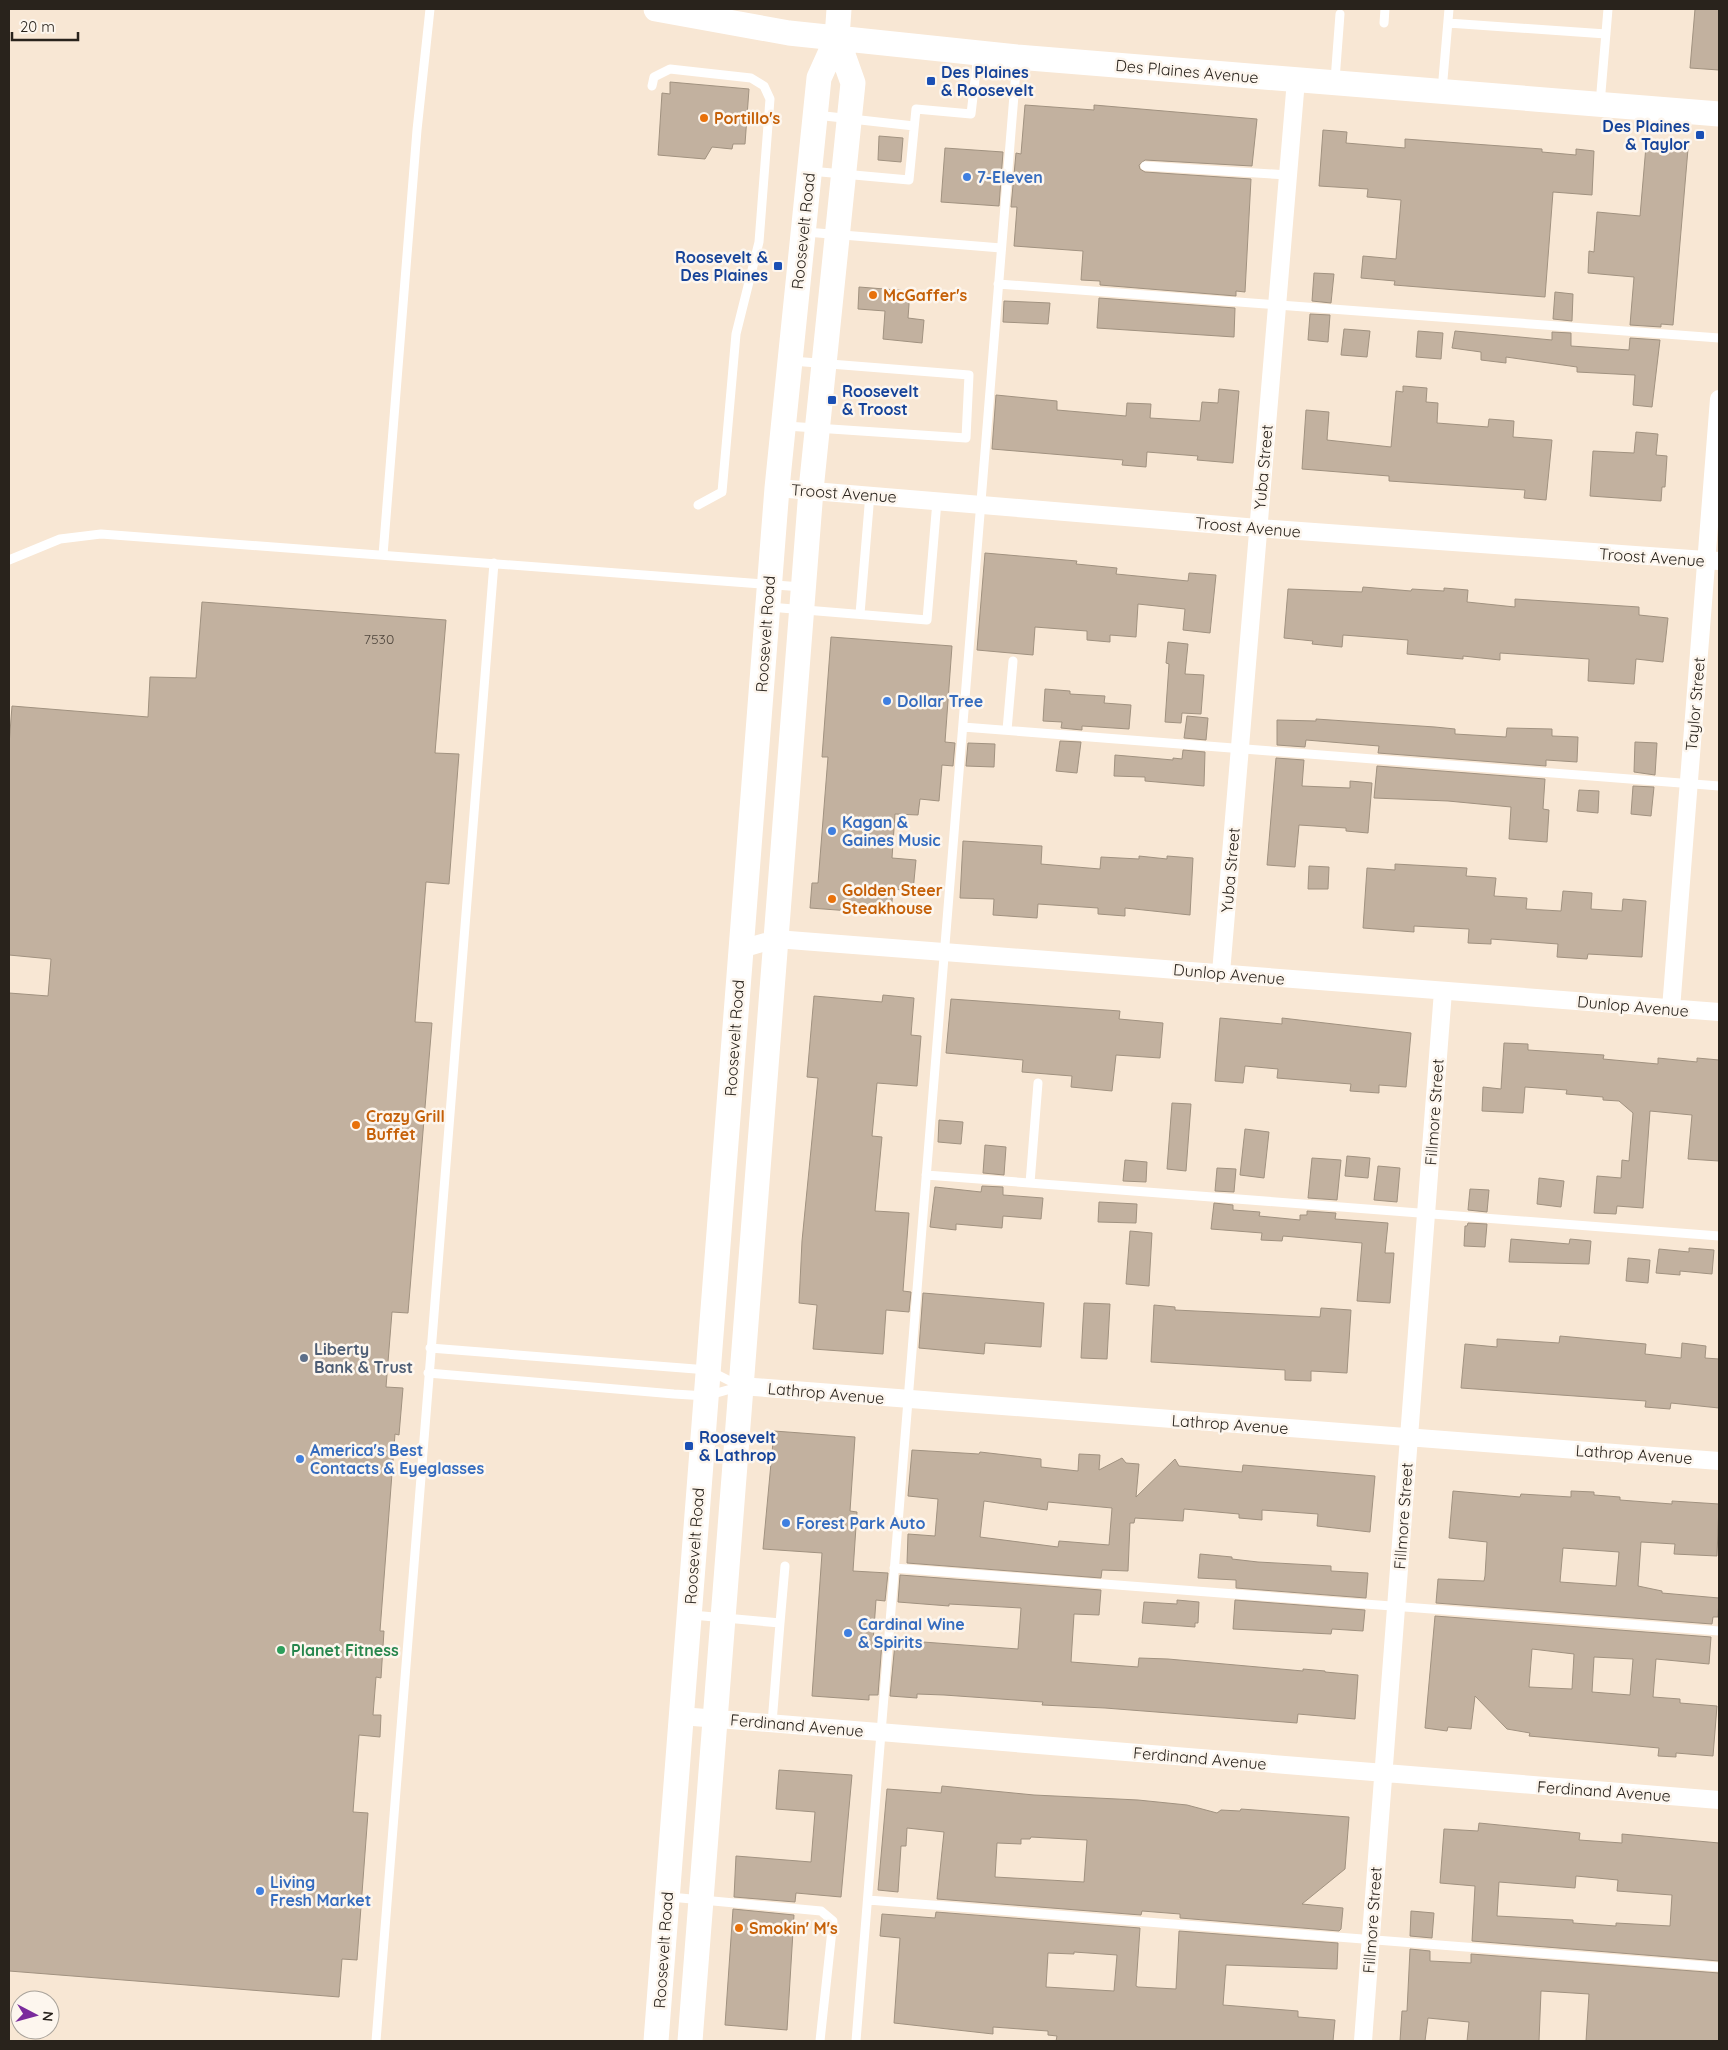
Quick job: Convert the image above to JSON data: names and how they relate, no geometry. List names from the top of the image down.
{
  "streets": {
    "main road": ["Des Plaines Avenue", "Roosevelt Road"],
    "street": [
      "Yuba Street",
      "Troost Avenue",
      "Taylor Street",
      "Dunlop Avenue",
      "Fillmore Street",
      "Lathrop Avenue",
      "Ferdinand Avenue"
    ]
  },
  "crossings": [
    ["Des Plaines Avenue", "Roosevelt Road"],
    ["Des Plaines Avenue", "Yuba Street"],
    ["Roosevelt Road", "Troost Avenue"],
    ["Roosevelt Road", "Dunlop Avenue"],
    ["Roosevelt Road", "Lathrop Avenue"],
    ["Roosevelt Road", "Ferdinand Avenue"],
    ["Yuba Street", "Troost Avenue"],
    ["Yuba Street", "Dunlop Avenue"],
    ["Troost Avenue", "Taylor Street"],
    ["Taylor Street", "Dunlop Avenue"],
    ["Dunlop Avenue", "Fillmore Street"],
    ["Fillmore Street", "Lathrop Avenue"],
    ["Fillmore Street", "Ferdinand Avenue"]
  ],
  "places": {
    "transit": [
      "Des Plaines & Roosevelt",
      "Des Plaines & Taylor",
      "Roosevelt & Des Plaines",
      "Roosevelt & Troost",
      "Roosevelt & Lathrop"
    ],
    "other": [
      "Portillo's",
      "7-Eleven",
      "McGaffer's",
      "Dollar Tree",
      "Kagan & Gaines Music",
      "Golden Steer Steakhouse",
      "Crazy Grill Buffet",
      "Liberty Bank & Trust",
      "America's Best Contacts & Eyeglasses",
      "Forest Park Auto",
      "Cardinal Wine & Spirits",
      "Planet Fitness",
      "Living Fresh Market",
      "Smokin' M's"
    ]
  },
  "house_numbers": ["7530"],
  "scale_bar": "20 m",
  "north": "right"
}
